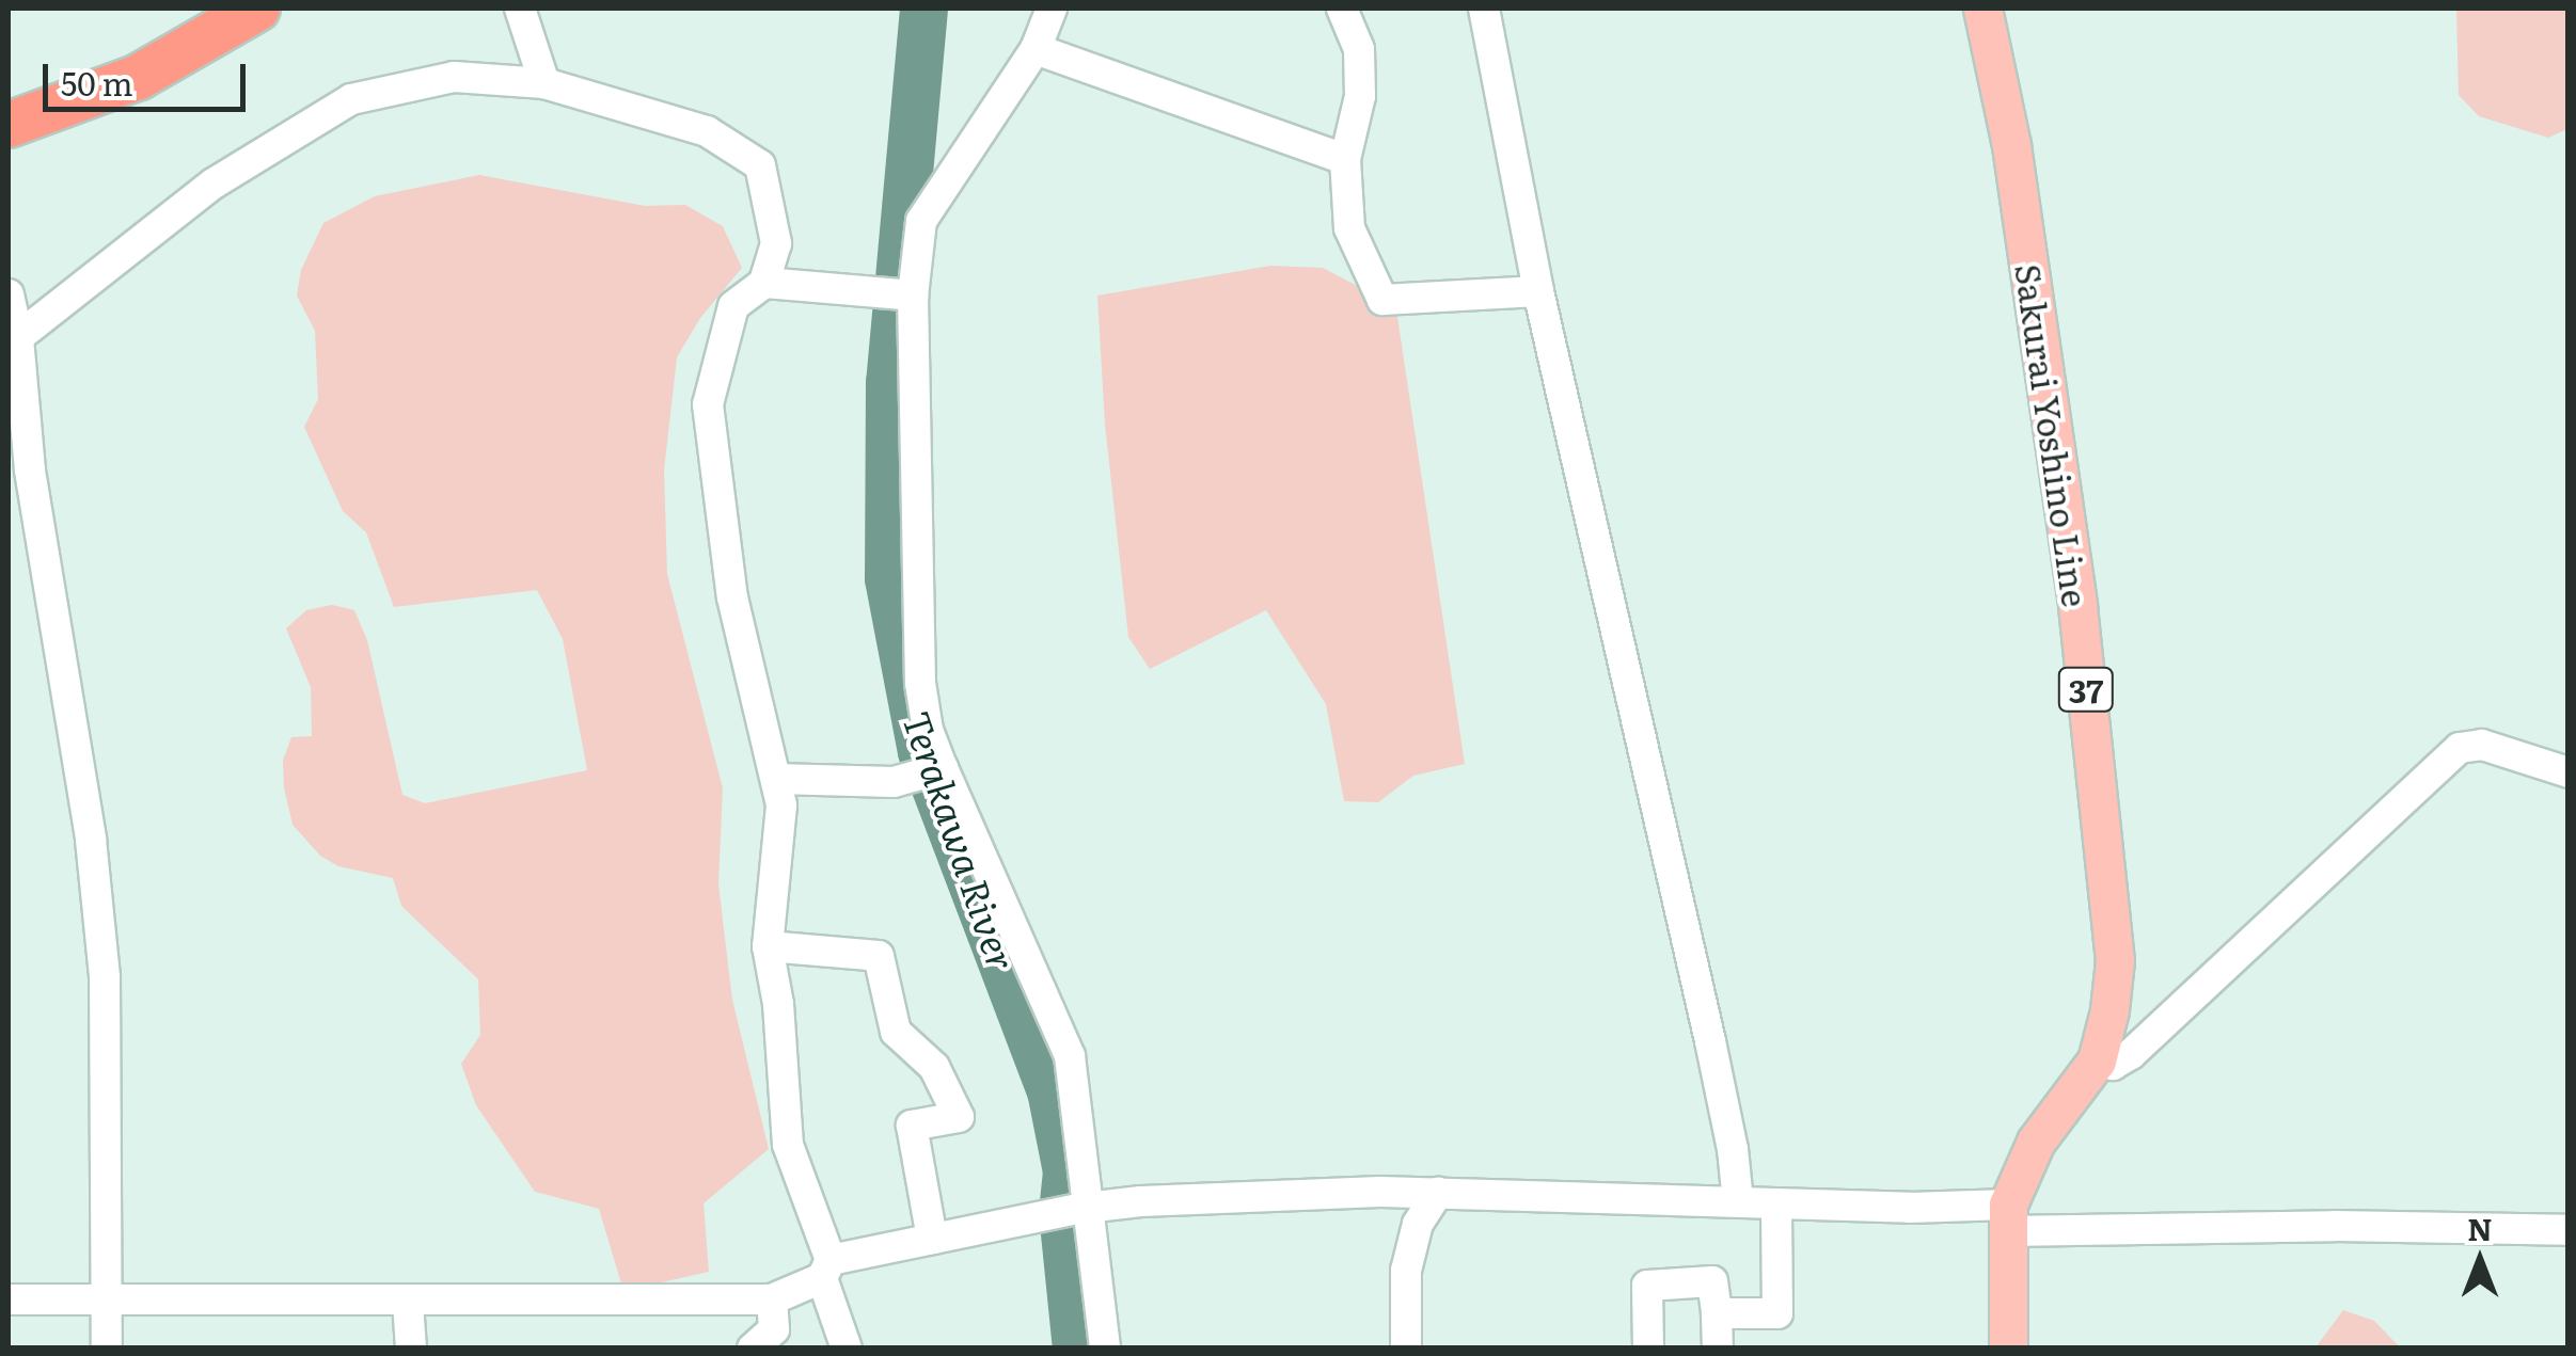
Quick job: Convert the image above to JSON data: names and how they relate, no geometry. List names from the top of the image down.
{
  "streets": {
    "main road": ["Sakurai Yoshino Line", "37"]
  },
  "water": ["Terakawa River"],
  "scale_bar": "50 m",
  "north": "top"
}
